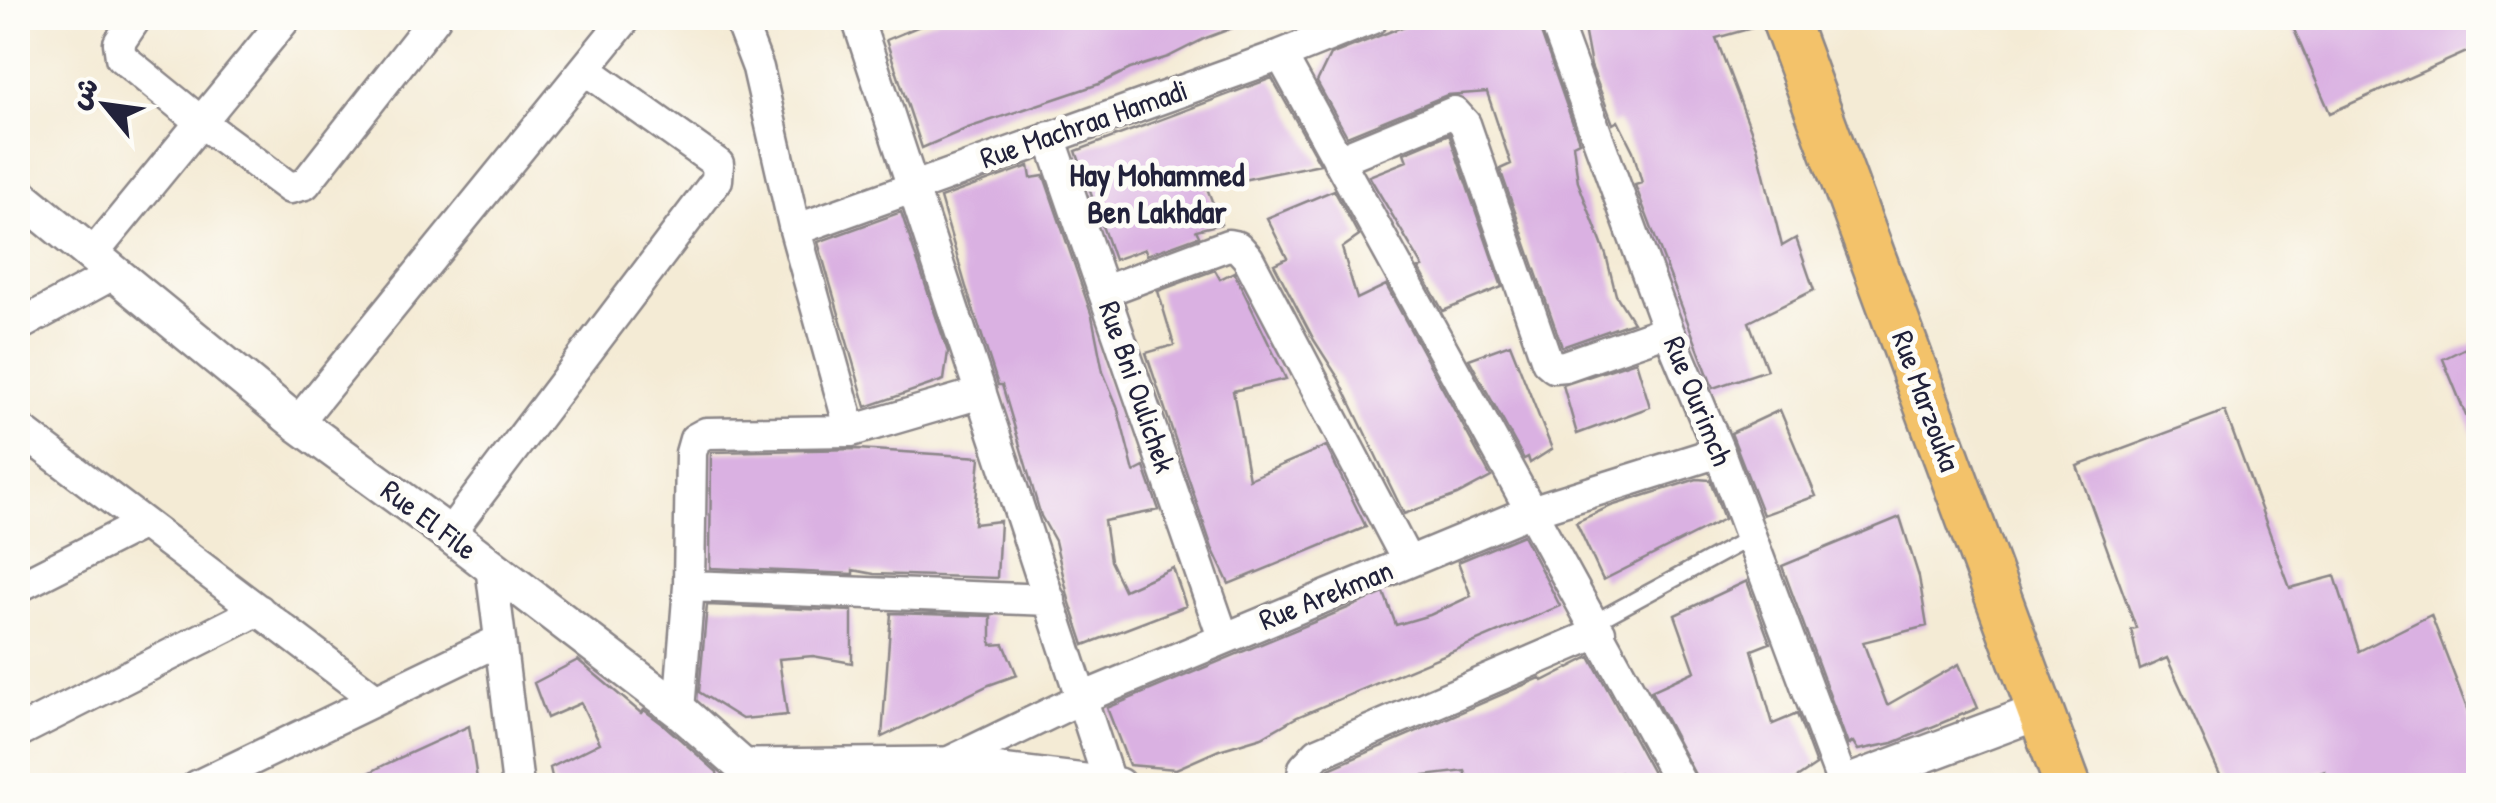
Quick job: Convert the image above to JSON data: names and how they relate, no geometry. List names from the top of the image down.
{
  "streets": {
    "main road": ["Rue Marzouka"],
    "street": [
      "Rue Machraa Hamadi",
      "Rue Bni Oulichek",
      "Rue Ourimch",
      "Rue El File",
      "Rue Arekman"
    ]
  },
  "crossings": [
    ["Rue Machraa Hamadi", "Rue Bni Oulichek"],
    ["Rue Bni Oulichek", "Rue Arekman"],
    ["Rue Ourimch", "Rue Arekman"]
  ],
  "districts": ["Hay Mohammed Ben Lakhdar"],
  "north": "top left"
}
